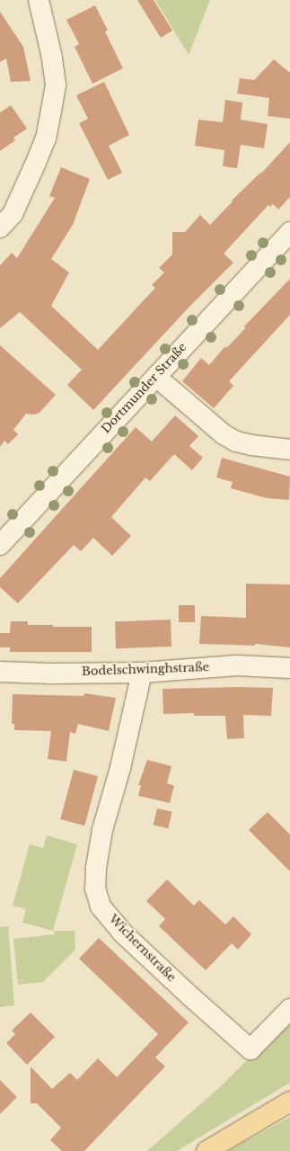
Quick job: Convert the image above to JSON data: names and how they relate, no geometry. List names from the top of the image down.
{
  "streets": {
    "street": ["Dortmunder Straße", "Bodelschwinghstraße", "Wichernstraße"]
  },
  "crossings": [
    ["Bodelschwinghstraße", "Wichernstraße"]
  ]
}
